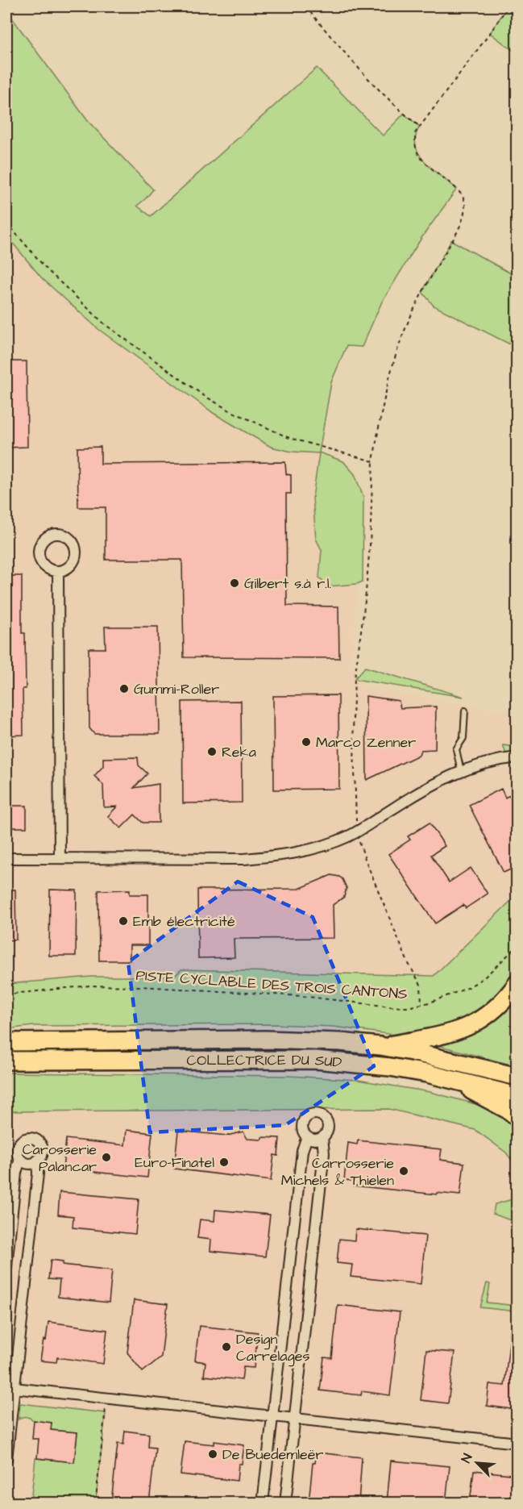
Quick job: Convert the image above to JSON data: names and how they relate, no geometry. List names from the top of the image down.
{
  "streets": {
    "highway": ["COLLECTRICE DU SUD"],
    "path": ["PISTE CYCLABLE DES TROIS CANTONS"]
  },
  "places": [
    "Gilbert s.à r.l.",
    "Gummi-Roller",
    "Marco Zenner",
    "Reka",
    "Emb électricité",
    "Carosserie Palancar",
    "Euro-Finatel",
    "Carrosserie Michels & Thielen",
    "Design Carrelages",
    "De Buedemleër"
  ],
  "north": "top left"
}
